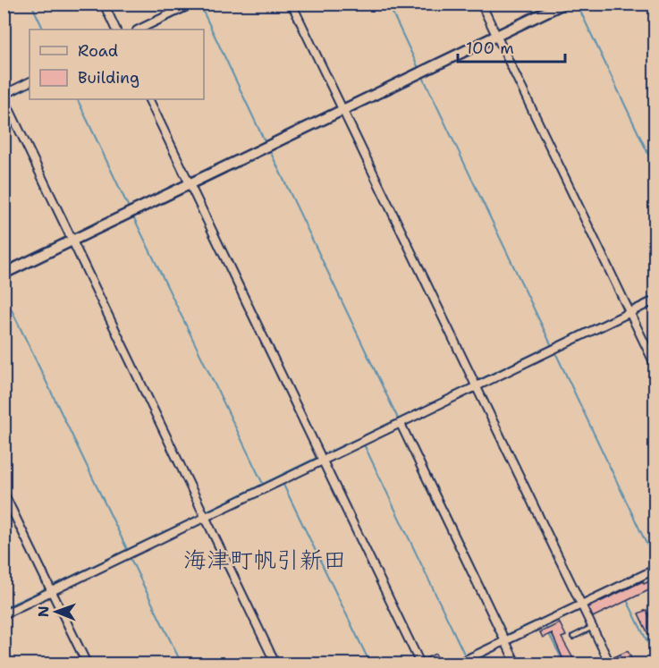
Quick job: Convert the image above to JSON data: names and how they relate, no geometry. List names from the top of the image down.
{
  "districts": ["海津町帆引新田"],
  "legend": ["Road", "Building"],
  "scale_bar": "100 m",
  "north": "left"
}
